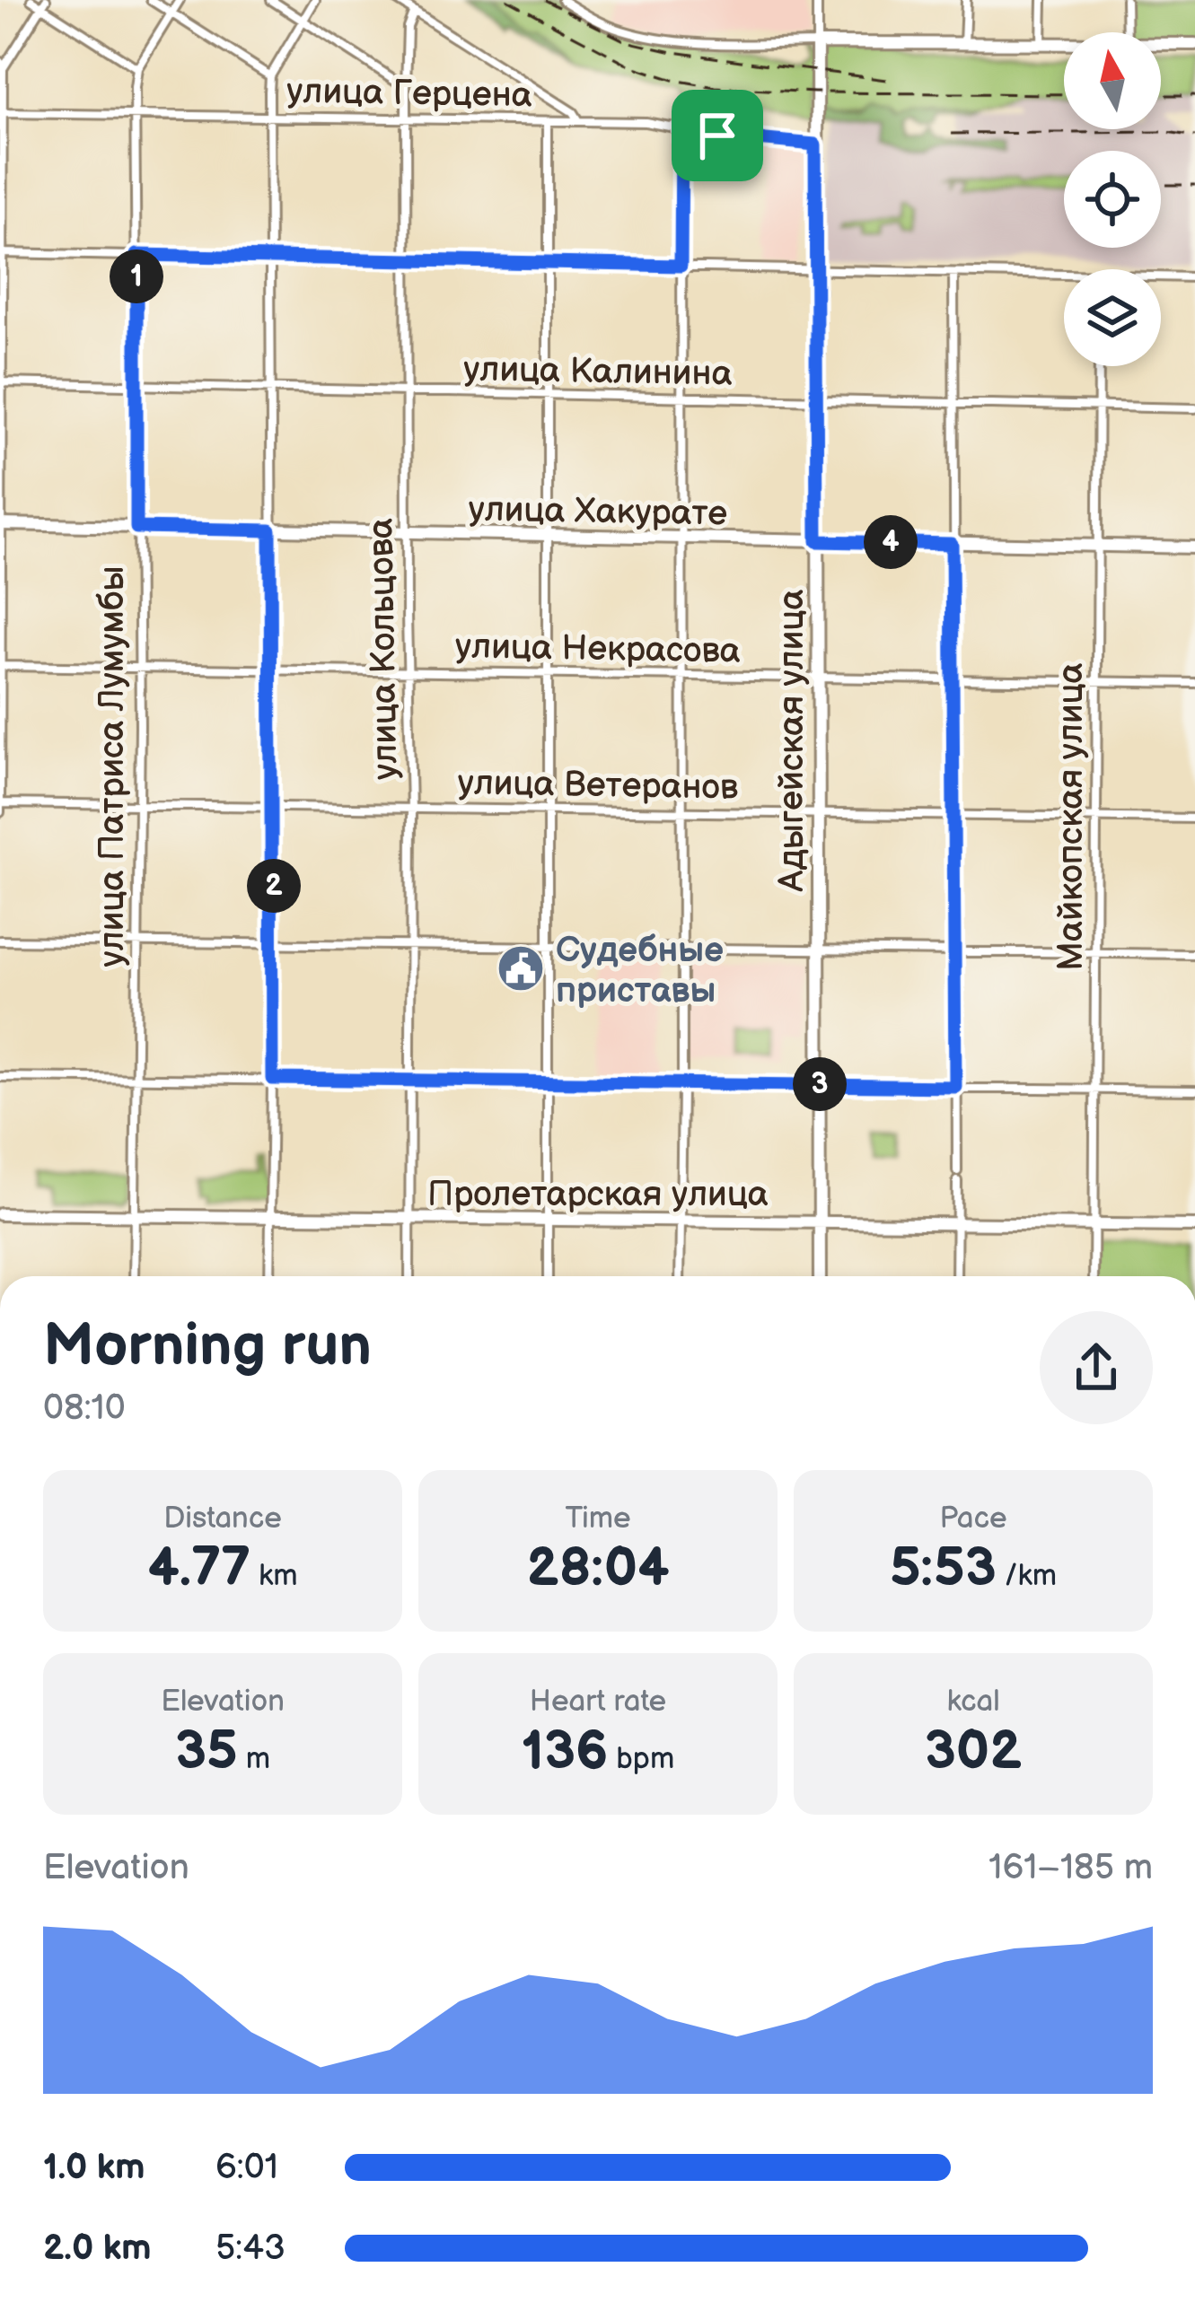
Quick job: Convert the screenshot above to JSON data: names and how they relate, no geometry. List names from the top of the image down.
{
  "streets": {
    "main road": ["улица Хакурате", "Адыгейская улица", "Пролетарская улица"],
    "street": [
      "улица Герцена",
      "улица Калинина",
      "улица Некрасова",
      "улица Кольцова",
      "улица Патриса Лумумбы",
      "улица Ветеранов",
      "Майкопская улица"
    ]
  },
  "crossings": [
    ["улица Герцена", "улица Кольцова"],
    ["улица Герцена", "Адыгейская улица"],
    ["улица Герцена", "улица Патриса Лумумбы"],
    ["улица Калинина", "улица Кольцова"],
    ["улица Калинина", "Адыгейская улица"],
    ["улица Калинина", "улица Патриса Лумумбы"],
    ["улица Калинина", "Майкопская улица"],
    ["улица Хакурате", "улица Кольцова"],
    ["улица Хакурате", "Адыгейская улица"],
    ["улица Хакурате", "улица Патриса Лумумбы"],
    ["улица Хакурате", "Майкопская улица"],
    ["улица Некрасова", "улица Кольцова"],
    ["улица Некрасова", "Адыгейская улица"],
    ["улица Некрасова", "улица Патриса Лумумбы"],
    ["улица Некрасова", "Майкопская улица"],
    ["улица Кольцова", "улица Ветеранов"],
    ["улица Кольцова", "Пролетарская улица"],
    ["Адыгейская улица", "улица Ветеранов"],
    ["Адыгейская улица", "Пролетарская улица"],
    ["улица Патриса Лумумбы", "улица Ветеранов"],
    ["улица Патриса Лумумбы", "Пролетарская улица"],
    ["улица Ветеранов", "Майкопская улица"],
    ["Майкопская улица", "Пролетарская улица"]
  ],
  "places": {
    "public building": ["Судебные приставы"]
  },
  "north": "top",
  "page": {
    "pins": [
      "1",
      "4",
      "2",
      "3"
    ],
    "heading": ["Morning run", "08:10"],
    "stats": [
      ["Distance", "4.77 km"],
      ["Time", "28:04"],
      ["Pace", "5:53 /km"],
      ["Elevation", "35 m"],
      ["Heart rate", "136 bpm"],
      ["kcal", "302"]
    ],
    "chart": ["Elevation", "161–185 m"],
    "list": [
      {
        "name": "1.0 km",
        "note": "6:01"
      },
      {
        "name": "2.0 km",
        "note": "5:43"
      }
    ]
  }
}
